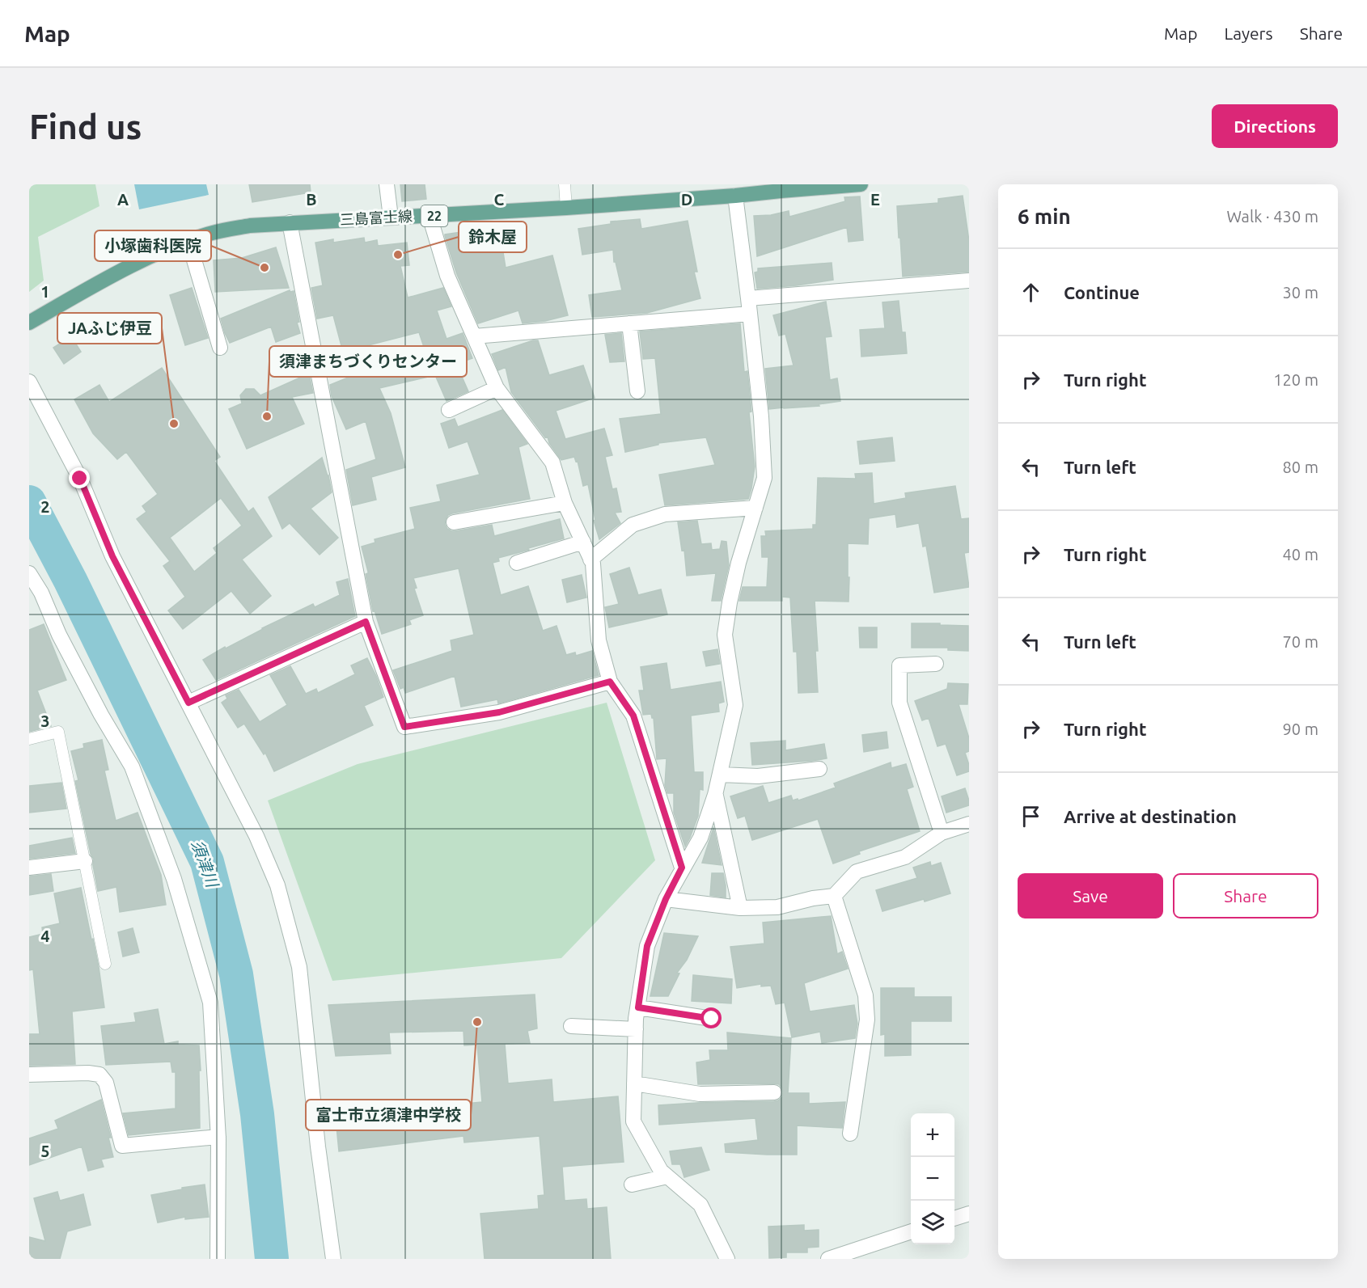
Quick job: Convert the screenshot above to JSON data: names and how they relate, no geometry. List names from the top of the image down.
{
  "streets": {
    "main road": ["22", "三島富士線"]
  },
  "water": ["須津川"],
  "places": [
    "鈴木屋",
    "小塚歯科医院",
    "須津まちづくりセンター",
    "JAふじ伊豆",
    "富士市立須津中学校"
  ],
  "page": {
    "header": "Map",
    "nav": ["Map", "Layers", "Share"],
    "buttons": [
      "Directions",
      ["Save", "Share"]
    ],
    "title": "Find us",
    "heading": ["6 min", "Walk · 430 m"],
    "list": [
      ["Continue", "30 m"],
      ["Turn right", "120 m"],
      ["Turn left", "80 m"],
      ["Turn right", "40 m"],
      ["Turn left", "70 m"],
      ["Turn right", "90 m"],
      "Arrive at destination"
    ],
    "map_buttons": ["+", "−"]
  },
  "grid": {
    "columns": [
      "A",
      "B",
      "C",
      "D",
      "E"
    ],
    "rows": [
      "1",
      "2",
      "3",
      "4",
      "5"
    ]
  }
}
